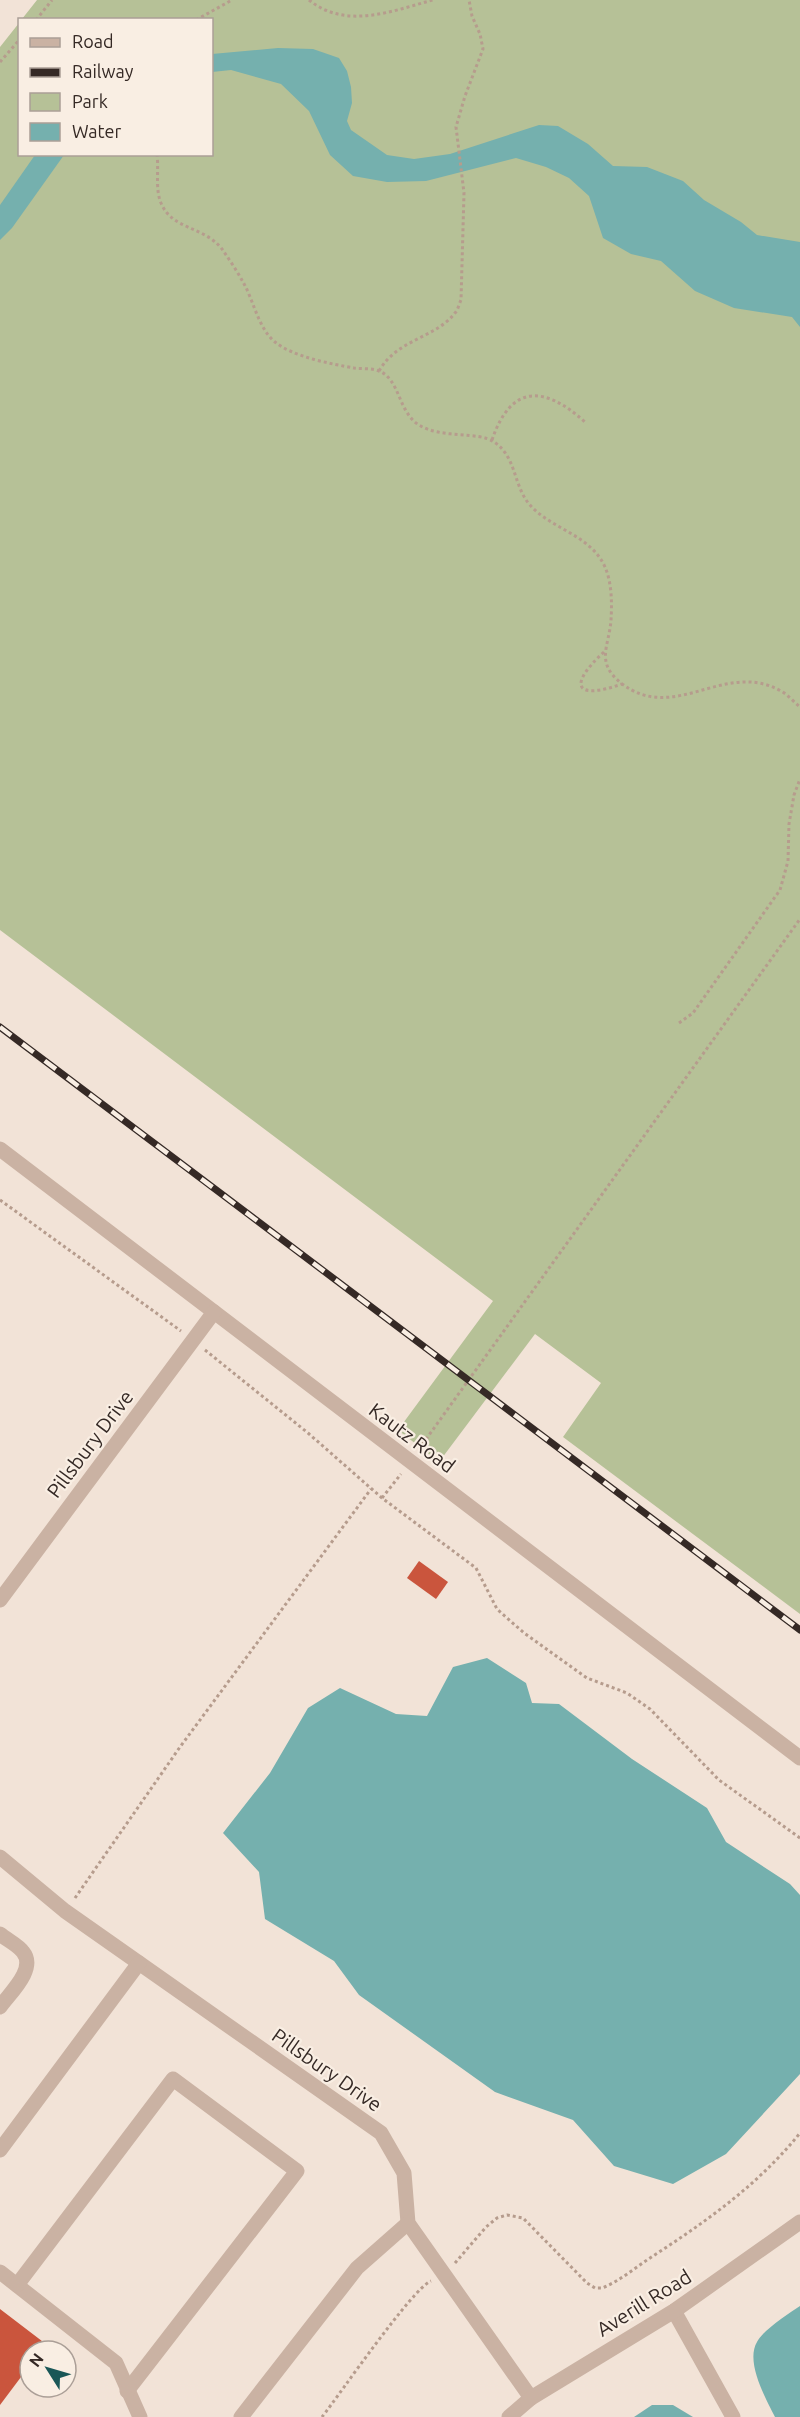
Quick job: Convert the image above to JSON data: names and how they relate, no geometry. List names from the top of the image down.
{
  "streets": {
    "street": ["Kautz Road", "Pillsbury Drive", "Averill Road"]
  },
  "crossings": [
    ["Kautz Road", "Pillsbury Drive"]
  ],
  "legend": [
    "Road",
    "Railway",
    "Park",
    "Water"
  ],
  "north": "top left"
}
